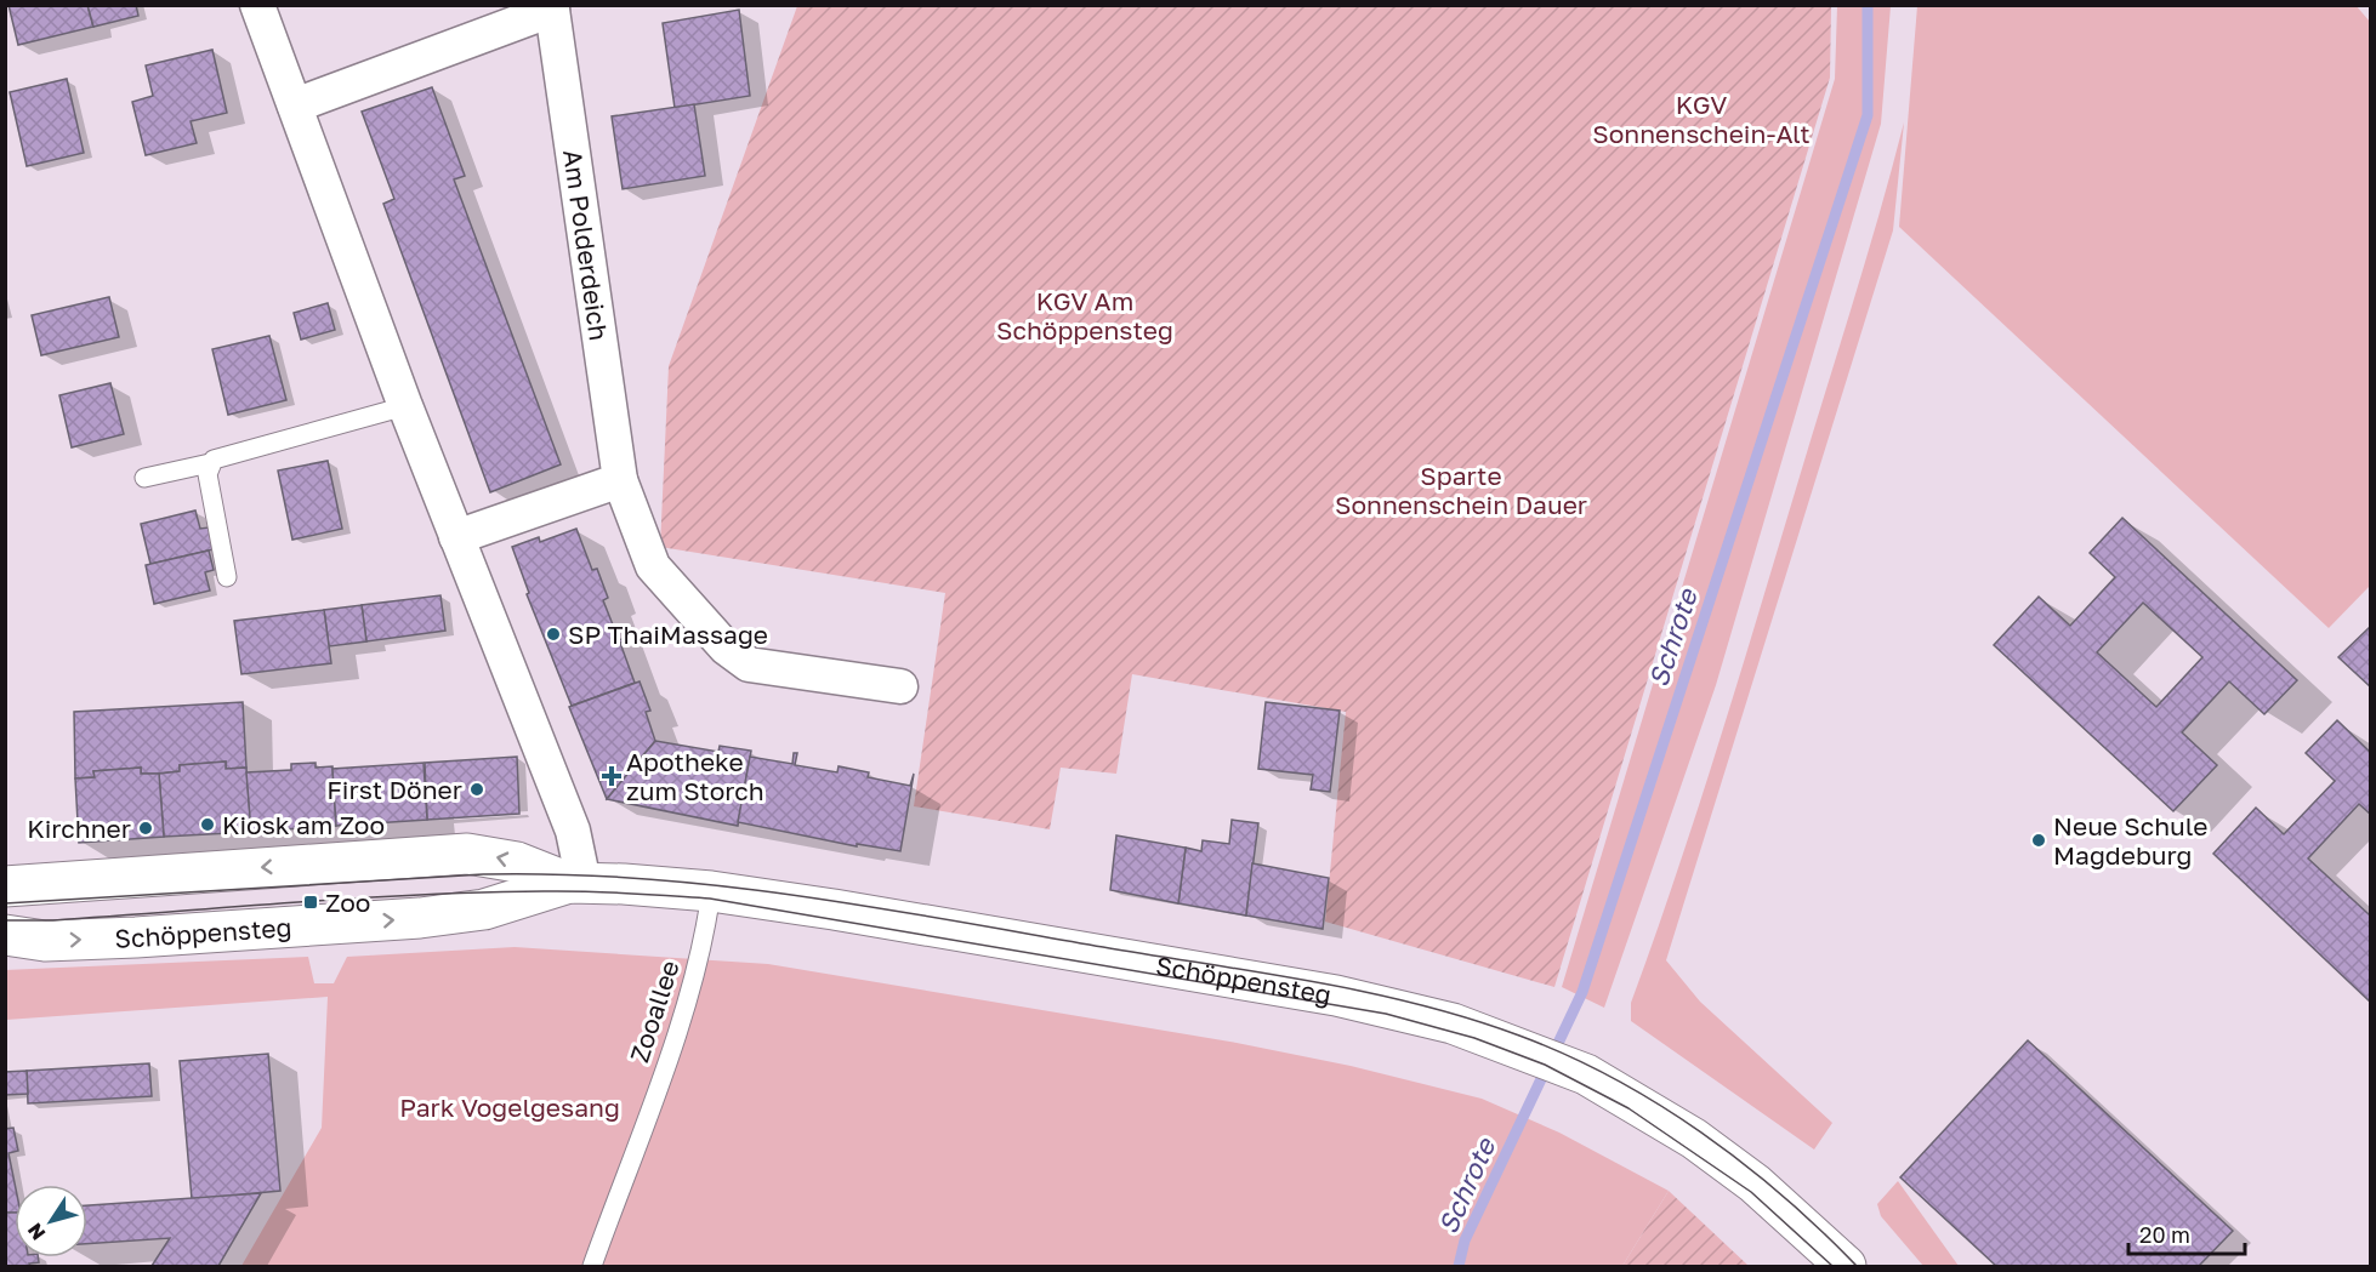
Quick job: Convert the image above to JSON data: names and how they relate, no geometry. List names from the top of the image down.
{
  "streets": {
    "main road": ["Schöppensteg"],
    "street": ["Am Polderdeich"],
    "lane": ["Zooallee"]
  },
  "crossings": [
    ["Schöppensteg", "Zooallee"]
  ],
  "water": ["Schrote"],
  "parks": [
    "KGV Sonnenschein-Alt",
    "KGV Am Schöppensteg",
    "Sparte Sonnenschein Dauer",
    "Park Vogelgesang"
  ],
  "places": {
    "other": [
      "SP ThaiMassage",
      "First Döner",
      "Kiosk am Zoo",
      "Kirchner",
      "Neue Schule Magdeburg"
    ],
    "health": ["Apotheke zum Storch"],
    "transit": ["Zoo"]
  },
  "scale_bar": "20 m",
  "north": "bottom left"
}
